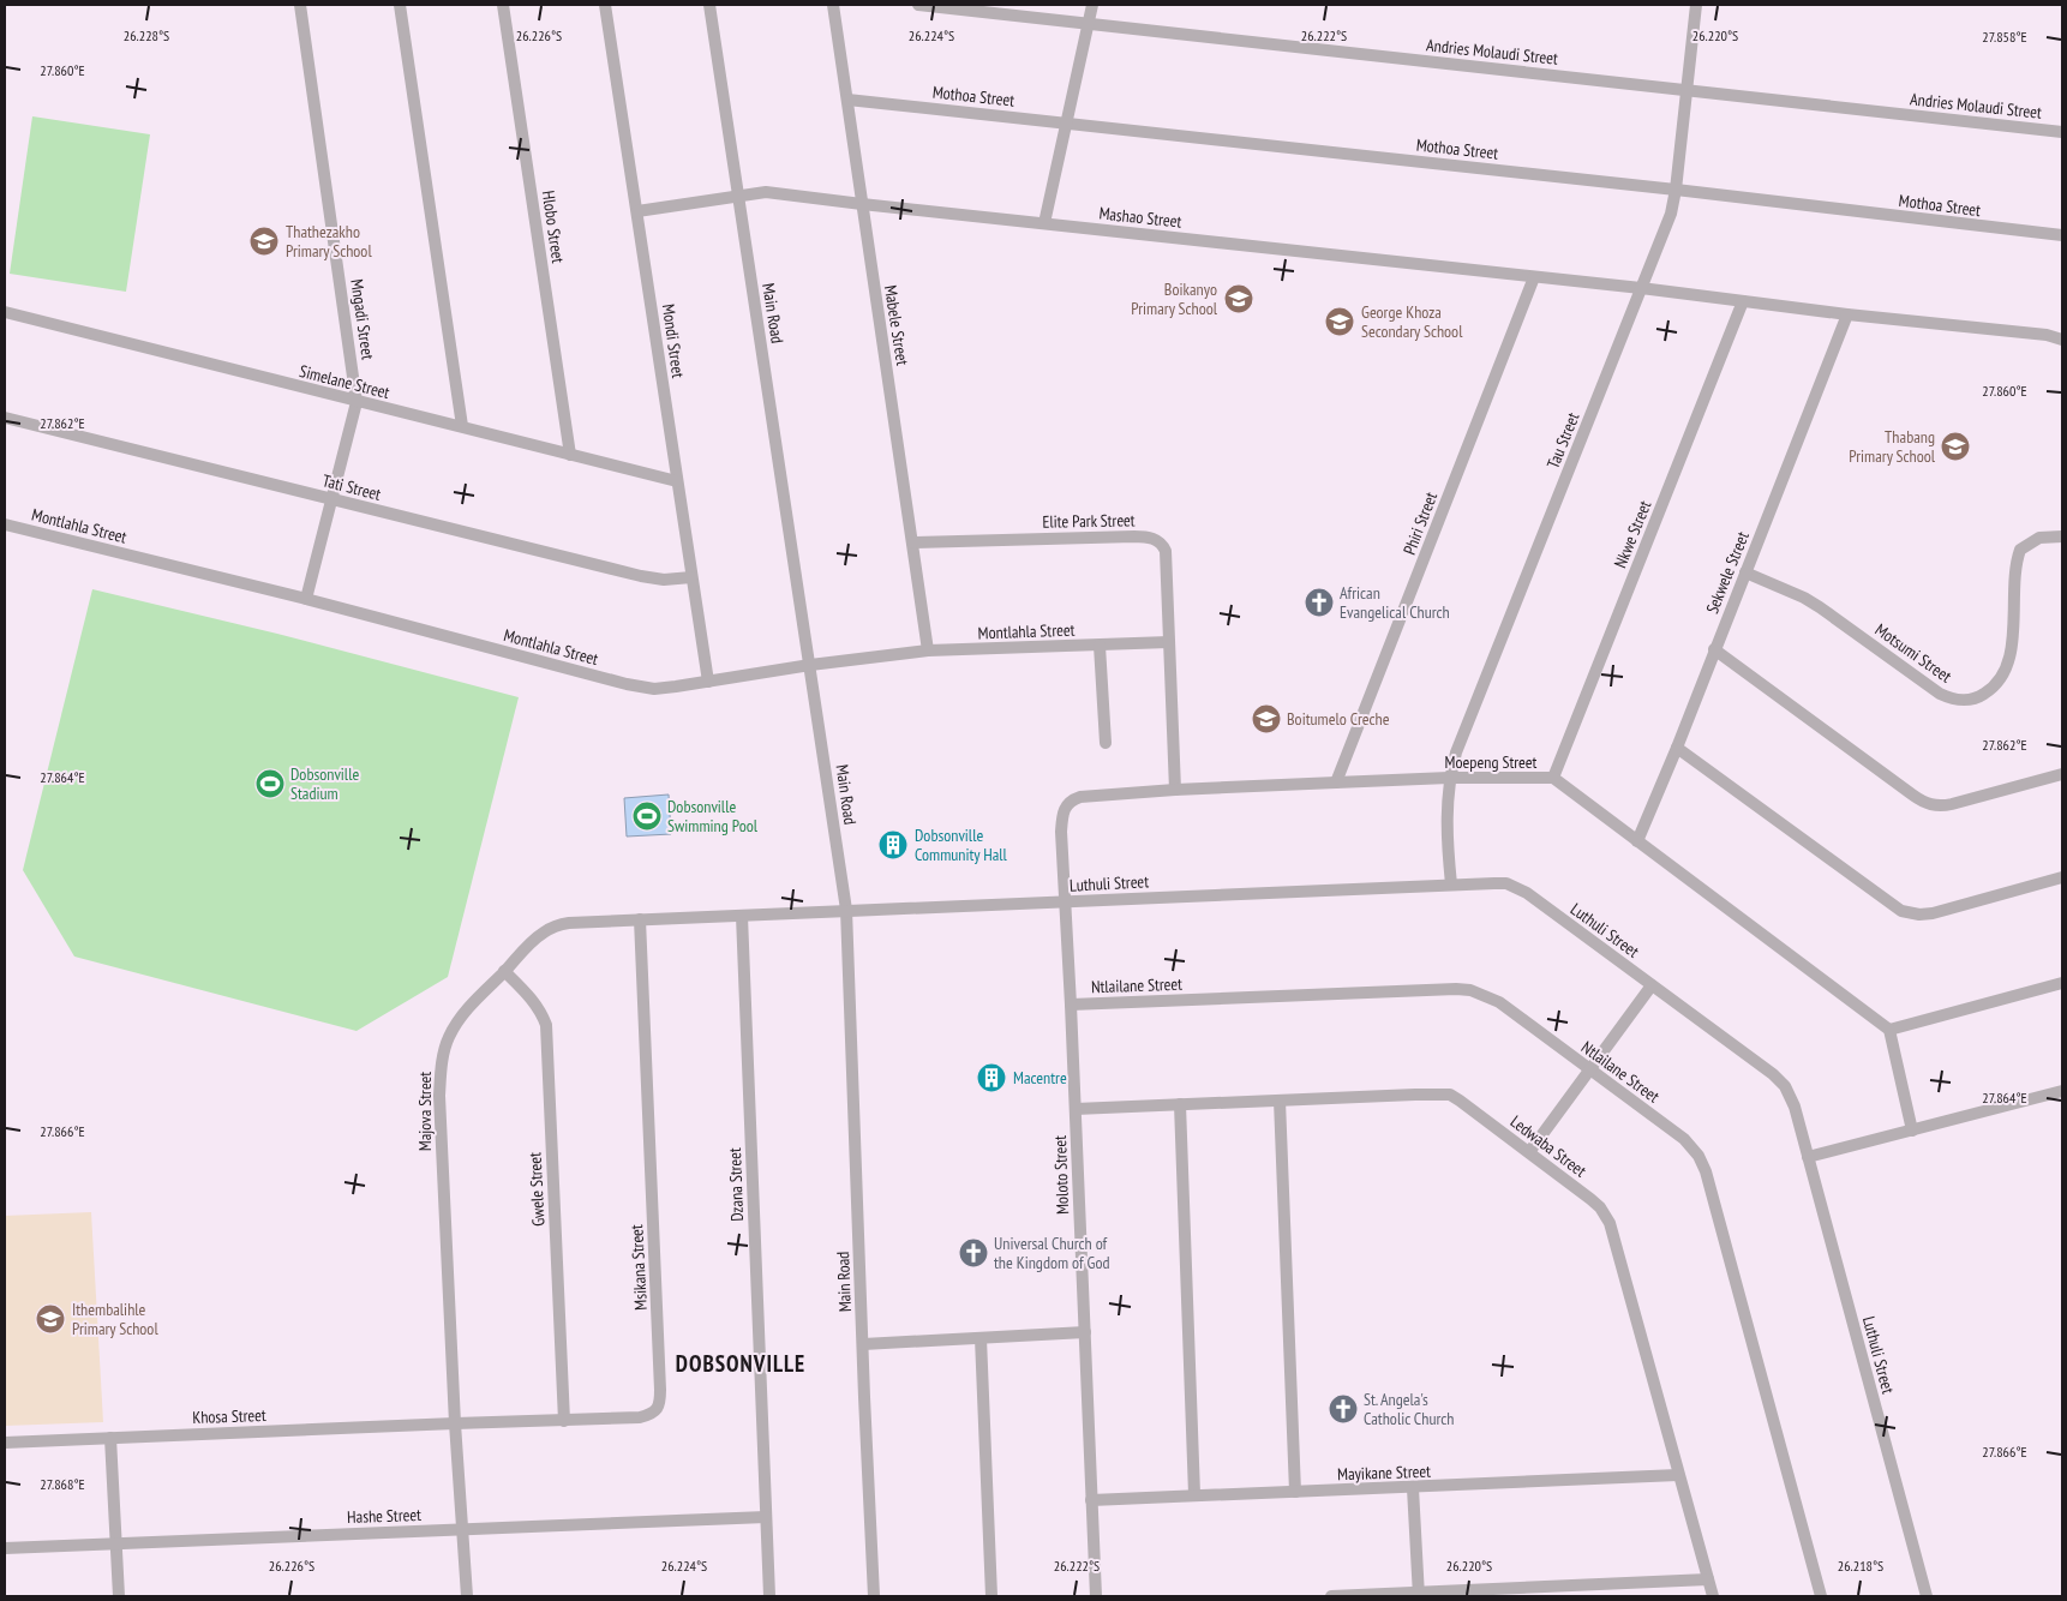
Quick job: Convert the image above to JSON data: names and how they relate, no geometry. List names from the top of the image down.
{
  "streets": {
    "street": [
      "Andries Molaudi Street",
      "Mothoa Street",
      "Mashao Street",
      "Hlobo Street",
      "Main Road",
      "Mngadi Street",
      "Mabele Street",
      "Mondi Street",
      "Simelane Street",
      "Tau Street",
      "Tati Street",
      "Elite Park Street",
      "Phiri Street",
      "Montlahla Street",
      "Nkwe Street",
      "Sekwele Street",
      "Motsumi Street",
      "Moepeng Street",
      "Luthuli Street",
      "Ntlailane Street",
      "Majova Street",
      "Ledwaba Street",
      "Moloto Street",
      "Dzana Street",
      "Gwele Street",
      "Msikana Street",
      "Khosa Street",
      "Mayikane Street",
      "Hashe Street"
    ]
  },
  "crossings": [
    ["Andries Molaudi Street", "Tau Street"],
    ["Mothoa Street", "Mabele Street"],
    ["Mothoa Street", "Tau Street"],
    ["Mashao Street", "Main Road"],
    ["Mashao Street", "Mabele Street"],
    ["Mashao Street", "Mondi Street"],
    ["Mashao Street", "Tau Street"],
    ["Mashao Street", "Phiri Street"],
    ["Mashao Street", "Nkwe Street"],
    ["Mashao Street", "Sekwele Street"],
    ["Hlobo Street", "Simelane Street"],
    ["Main Road", "Montlahla Street"],
    ["Main Road", "Luthuli Street"],
    ["Main Road", "Majova Street"],
    ["Mngadi Street", "Simelane Street"],
    ["Mngadi Street", "Tati Street"],
    ["Mngadi Street", "Montlahla Street"],
    ["Mabele Street", "Elite Park Street"],
    ["Mabele Street", "Montlahla Street"],
    ["Mondi Street", "Simelane Street"],
    ["Mondi Street", "Tati Street"],
    ["Mondi Street", "Montlahla Street"],
    ["Tau Street", "Moepeng Street"],
    ["Tau Street", "Luthuli Street"],
    ["Elite Park Street", "Montlahla Street"],
    ["Elite Park Street", "Moepeng Street"],
    ["Phiri Street", "Moepeng Street"],
    ["Nkwe Street", "Moepeng Street"],
    ["Sekwele Street", "Motsumi Street"],
    ["Sekwele Street", "Moepeng Street"],
    ["Moepeng Street", "Moloto Street"],
    ["Luthuli Street", "Majova Street"],
    ["Luthuli Street", "Moloto Street"],
    ["Ntlailane Street", "Moloto Street"],
    ["Majova Street", "Dzana Street"],
    ["Majova Street", "Gwele Street"],
    ["Majova Street", "Msikana Street"],
    ["Majova Street", "Khosa Street"],
    ["Majova Street", "Hashe Street"],
    ["Ledwaba Street", "Moloto Street"],
    ["Ledwaba Street", "Mayikane Street"],
    ["Moloto Street", "Mayikane Street"],
    ["Dzana Street", "Hashe Street"],
    ["Gwele Street", "Msikana Street"],
    ["Msikana Street", "Khosa Street"]
  ],
  "districts": ["DOBSONVILLE"],
  "places": {
    "school or university": [
      "Thathezakho Primary School",
      "Boikanyo Primary School",
      "George Khoza Secondary School",
      "Thabang Primary School",
      "Boitumelo Creche",
      "Ithembalihle Primary School"
    ],
    "church": ["African Evangelical Church", "Universal Church of the Kingdom of God", "St. Angela's Catholic Church"],
    "sports": ["Dobsonville Stadium", "Dobsonville Swimming Pool"],
    "building": ["Dobsonville Community Hall", "Macentre"]
  },
  "coordinates": [
    "26.226°S",
    "26.224°S",
    "26.222°S",
    "26.220°S",
    "26.228°S",
    "27.858°E",
    "27.860°E",
    "27.862°E",
    "27.864°E",
    "27.866°E",
    "27.868°E",
    "26.218°S"
  ]
}
